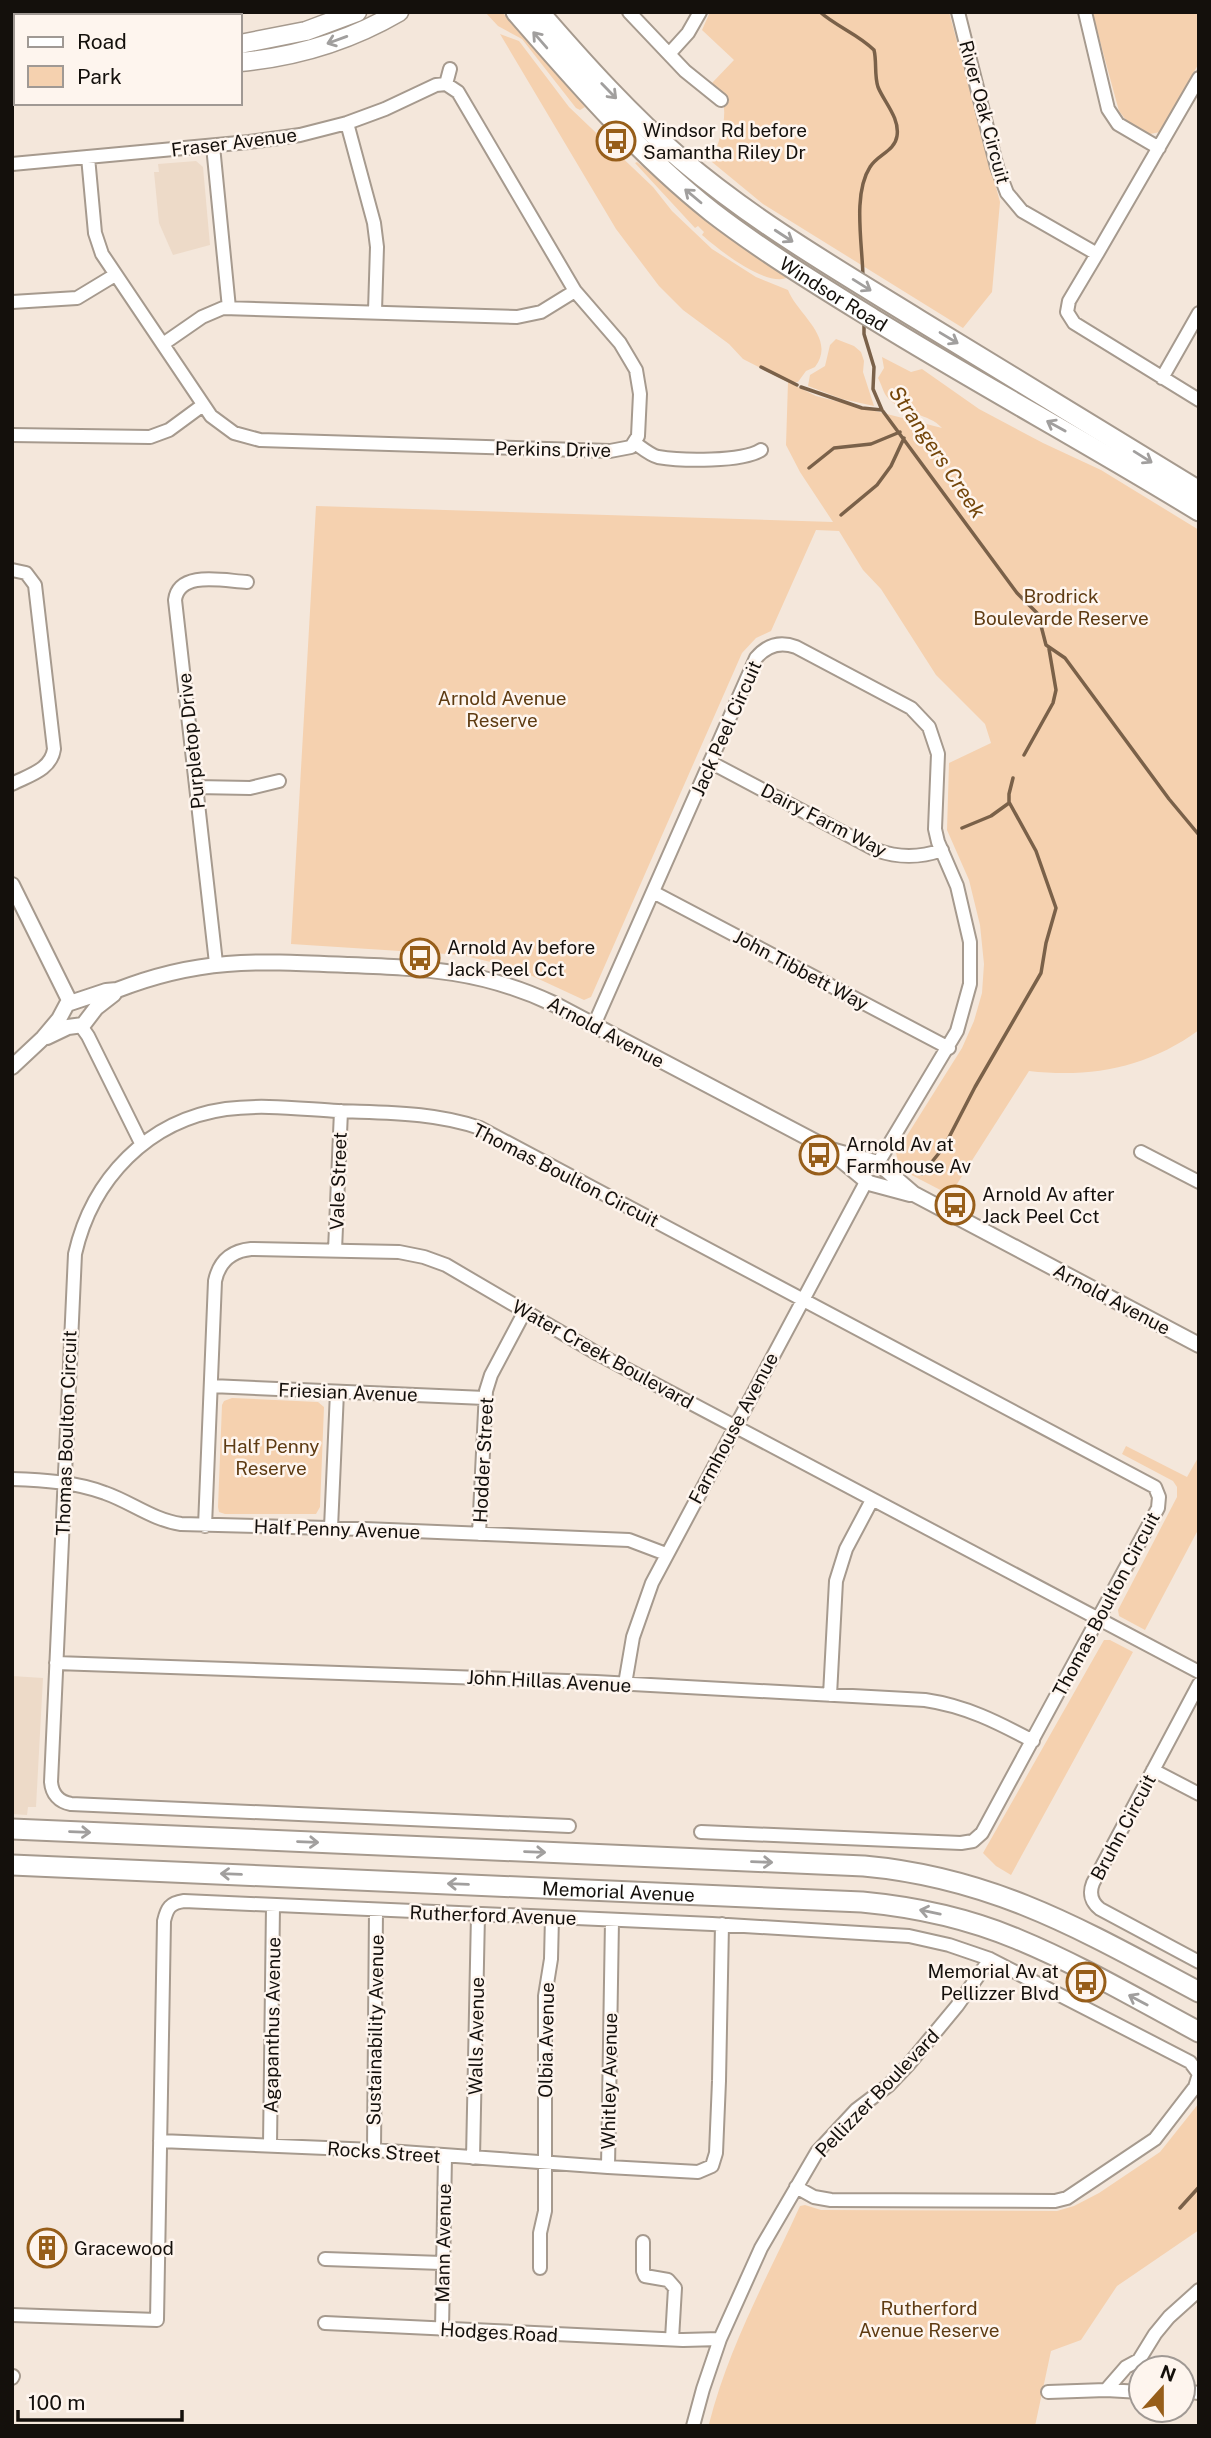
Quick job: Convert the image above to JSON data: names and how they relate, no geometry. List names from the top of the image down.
{
  "streets": {
    "main road": ["Windsor Road", "Memorial Avenue"],
    "street": [
      "River Oak Circuit",
      "Fraser Avenue",
      "Perkins Drive",
      "Jack Peel Circuit",
      "Purpletop Drive",
      "Dairy Farm Way",
      "John Tibbett Way",
      "Arnold Avenue",
      "Thomas Boulton Circuit",
      "Vale Street",
      "Water Creek Boulevard",
      "Friesian Avenue",
      "Farmhouse Avenue",
      "Hodder Street",
      "Half Penny Avenue",
      "John Hillas Avenue",
      "Bruhn Circuit",
      "Rutherford Avenue",
      "Agapanthus Avenue",
      "Sustainability Avenue",
      "Walls Avenue",
      "Olbia Avenue",
      "Whitley Avenue",
      "Pellizzer Boulevard",
      "Rocks Street",
      "Mann Avenue",
      "Hodges Road"
    ]
  },
  "crossings": [
    ["Fraser Avenue", "Perkins Drive"],
    ["Jack Peel Circuit", "Dairy Farm Way"],
    ["Jack Peel Circuit", "John Tibbett Way"],
    ["Jack Peel Circuit", "Arnold Avenue"],
    ["Purpletop Drive", "Arnold Avenue"],
    ["Arnold Avenue", "Farmhouse Avenue"],
    ["Thomas Boulton Circuit", "Vale Street"],
    ["Thomas Boulton Circuit", "Water Creek Boulevard"],
    ["Thomas Boulton Circuit", "Farmhouse Avenue"],
    ["Thomas Boulton Circuit", "Half Penny Avenue"],
    ["Thomas Boulton Circuit", "John Hillas Avenue"],
    ["Vale Street", "Water Creek Boulevard"],
    ["Water Creek Boulevard", "Friesian Avenue"],
    ["Water Creek Boulevard", "Farmhouse Avenue"],
    ["Water Creek Boulevard", "Hodder Street"],
    ["Water Creek Boulevard", "Half Penny Avenue"],
    ["Friesian Avenue", "Hodder Street"],
    ["Farmhouse Avenue", "Half Penny Avenue"],
    ["Farmhouse Avenue", "John Hillas Avenue"],
    ["Hodder Street", "Half Penny Avenue"],
    ["Rutherford Avenue", "Agapanthus Avenue"],
    ["Rutherford Avenue", "Sustainability Avenue"],
    ["Rutherford Avenue", "Walls Avenue"],
    ["Rutherford Avenue", "Olbia Avenue"],
    ["Rutherford Avenue", "Whitley Avenue"],
    ["Rutherford Avenue", "Pellizzer Boulevard"],
    ["Rutherford Avenue", "Rocks Street"],
    ["Agapanthus Avenue", "Rocks Street"],
    ["Sustainability Avenue", "Rocks Street"],
    ["Walls Avenue", "Rocks Street"],
    ["Olbia Avenue", "Rocks Street"],
    ["Whitley Avenue", "Rocks Street"],
    ["Pellizzer Boulevard", "Hodges Road"],
    ["Rocks Street", "Mann Avenue"],
    ["Mann Avenue", "Hodges Road"]
  ],
  "water": ["Strangers Creek"],
  "parks": [
    "Brodrick Boulevarde Reserve",
    "Arnold Avenue Reserve",
    "Half Penny Reserve",
    "Rutherford Avenue Reserve"
  ],
  "places": {
    "bus stop": [
      "Windsor Rd before Samantha Riley Dr",
      "Arnold Av before Jack Peel Cct",
      "Arnold Av at Farmhouse Av",
      "Arnold Av after Jack Peel Cct",
      "Memorial Av at Pellizzer Blvd"
    ],
    "building": ["Gracewood"]
  },
  "legend": ["Road", "Park"],
  "scale_bar": "100 m",
  "north": "top"
}
